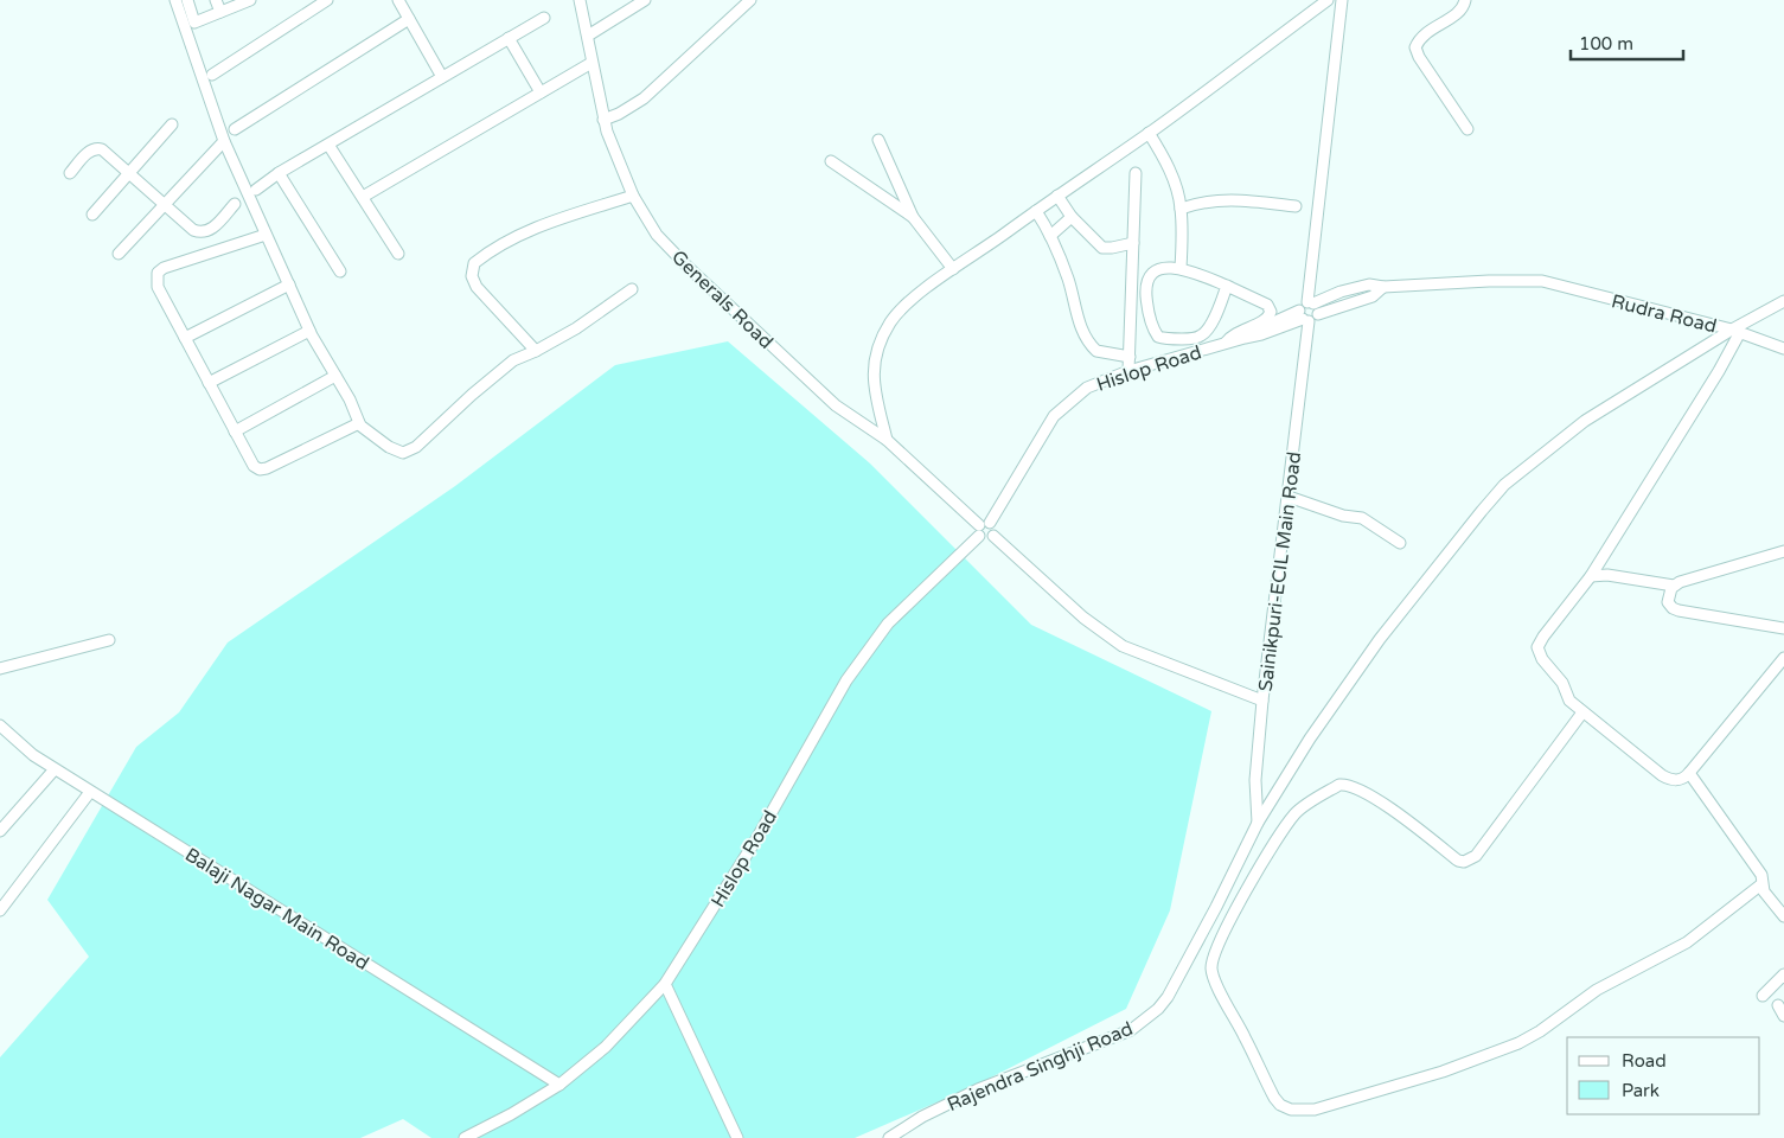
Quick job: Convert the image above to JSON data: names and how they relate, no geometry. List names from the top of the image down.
{
  "streets": {
    "street": [
      "Generals Road",
      "Rudra Road",
      "Hislop Road",
      "Sainikpuri-ECIL Main Road",
      "Balaji Nagar Main Road",
      "Rajendra Singhji Road"
    ]
  },
  "crossings": [
    ["Generals Road", "Hislop Road"],
    ["Rudra Road", "Rajendra Singhji Road"],
    ["Hislop Road", "Sainikpuri-ECIL Main Road"],
    ["Hislop Road", "Balaji Nagar Main Road"],
    ["Sainikpuri-ECIL Main Road", "Rajendra Singhji Road"]
  ],
  "legend": ["Road", "Park"],
  "scale_bar": "100 m"
}
